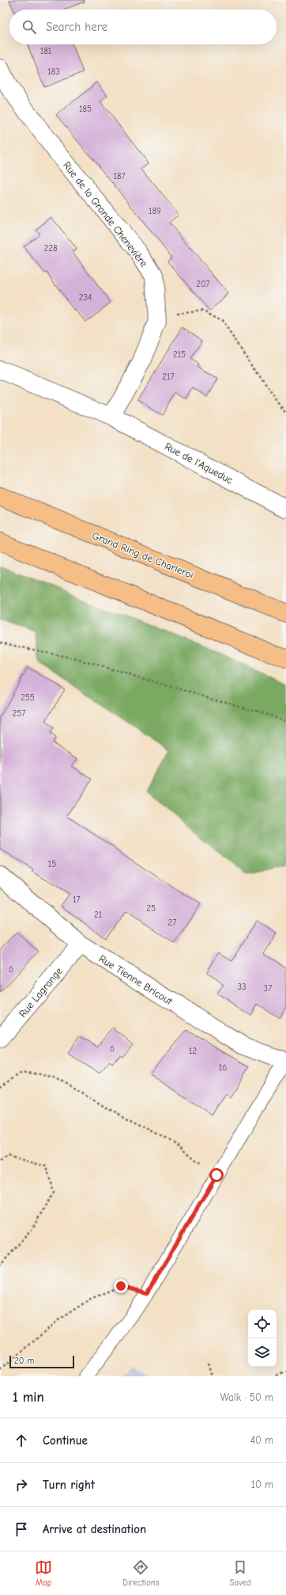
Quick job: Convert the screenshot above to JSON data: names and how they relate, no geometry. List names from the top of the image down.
{
  "streets": {
    "highway": ["Grand Ring de Charleroi"],
    "street": [
      "Rue de la Grande Chenevière",
      "Rue de l'Aqueduc",
      "Rue Tienne Bricout",
      "Rue Lagrange"
    ]
  },
  "crossings": [
    ["Rue de la Grande Chenevière", "Rue de l'Aqueduc"],
    ["Rue Tienne Bricout", "Rue Lagrange"]
  ],
  "house_numbers": [
    "181",
    "183",
    "185",
    "187",
    "189",
    "228",
    "207",
    "234",
    "215",
    "217",
    "255",
    "257",
    "15",
    "17",
    "25",
    "21",
    "27",
    "6",
    "33",
    "37",
    "6",
    "12",
    "16"
  ],
  "scale_bar": "20 m",
  "page": {
    "search": "Search here",
    "scale": "20 m",
    "heading": ["1 min", "Walk · 50 m"],
    "list": [
      ["Continue", "40 m"],
      ["Turn right", "10 m"],
      "Arrive at destination"
    ],
    "nav": ["Map", "Directions", "Saved"]
  }
}
